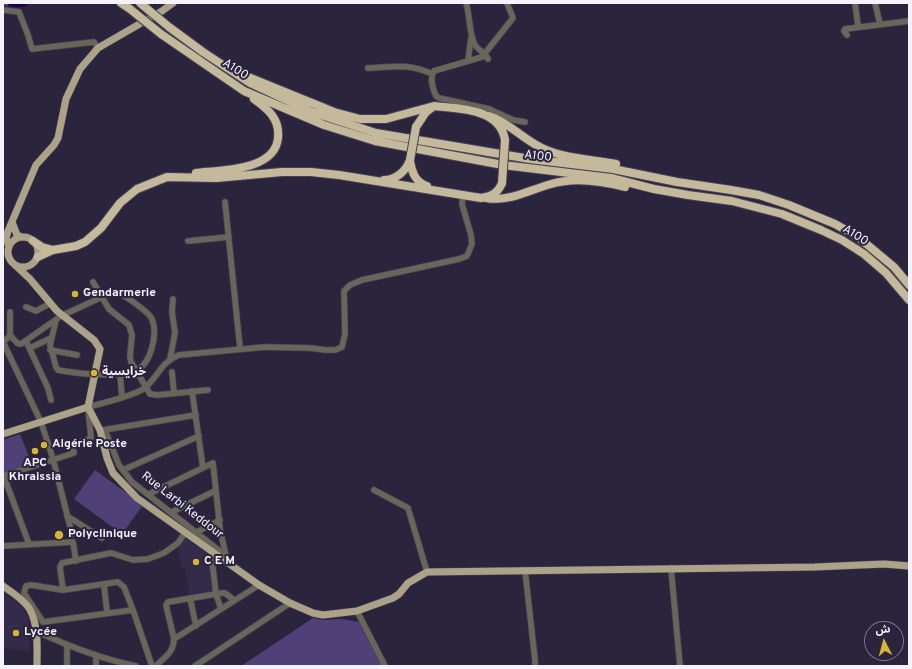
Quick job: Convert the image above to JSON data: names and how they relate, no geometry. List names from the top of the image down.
{
  "streets": {
    "highway": ["A100"],
    "street": ["Rue Larbi Keddour"]
  },
  "places": [
    "Gendarmerie",
    "خرايسية",
    "Algérie Poste",
    "APC Khraissia",
    "Polyclinique",
    "C E M",
    "Lycée"
  ],
  "north": "top"
}
